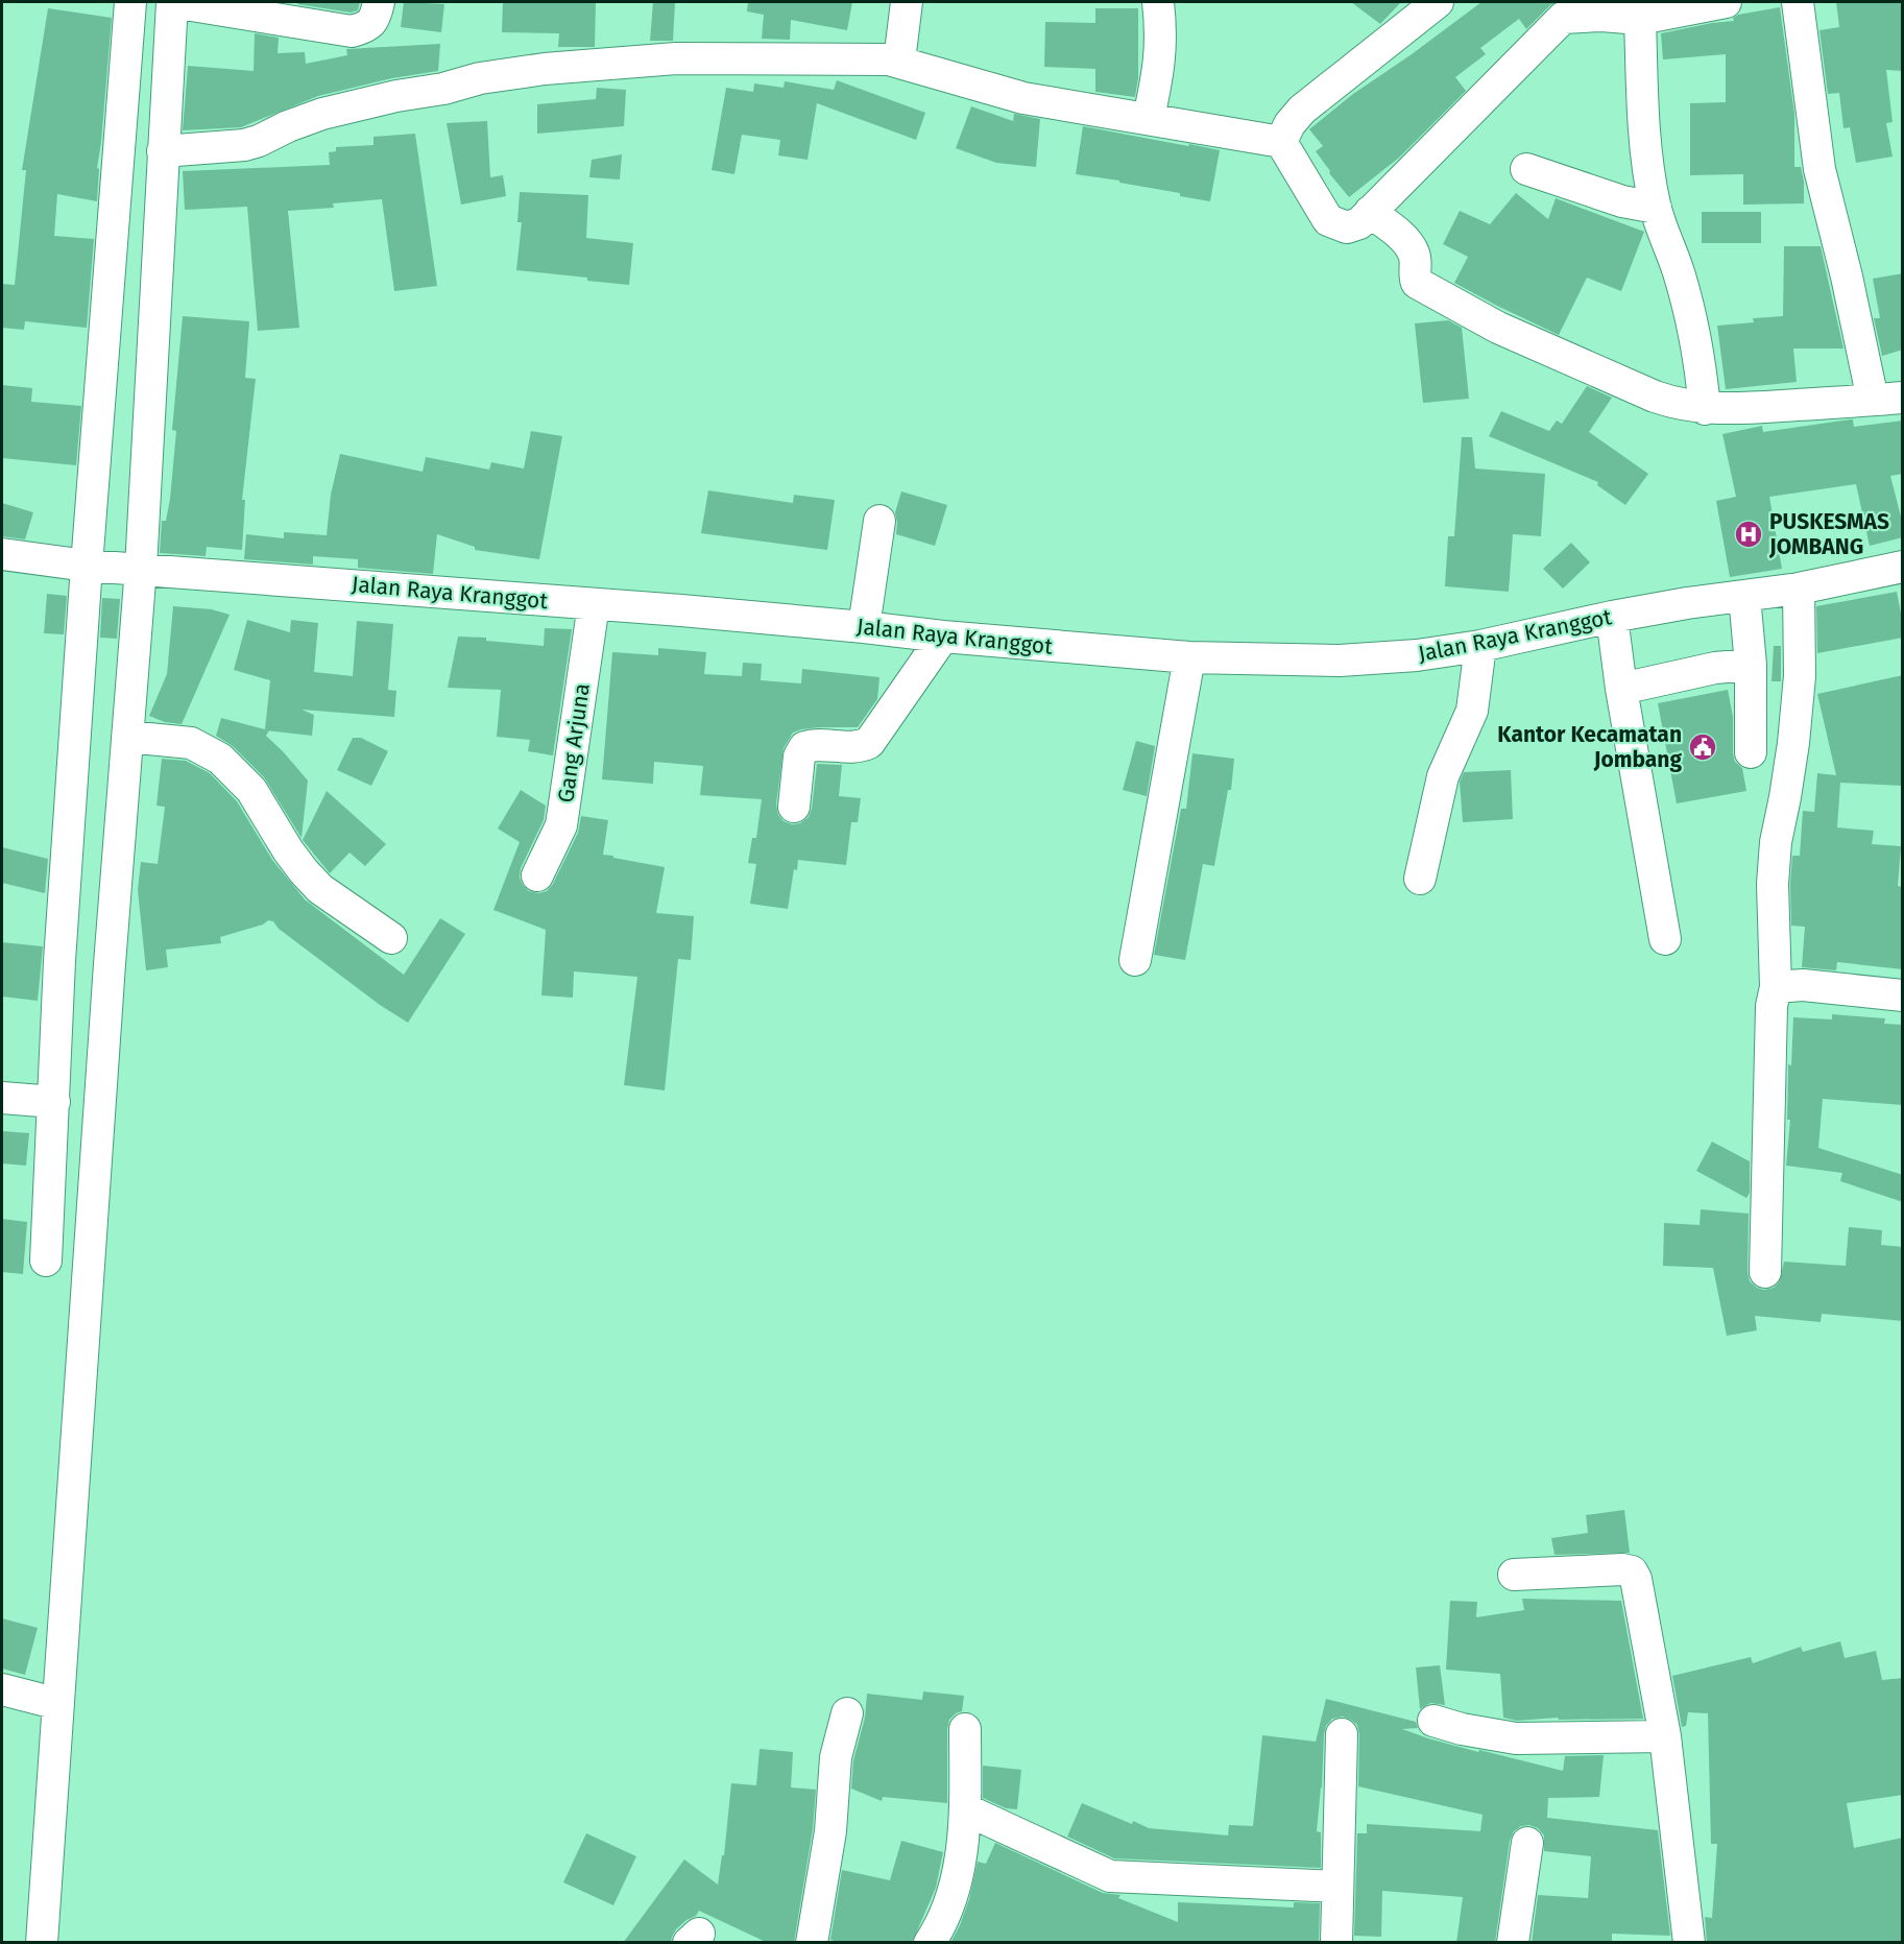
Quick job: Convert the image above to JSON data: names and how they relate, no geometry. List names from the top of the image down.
{
  "streets": {
    "street": ["Jalan Raya Kranggot", "Gang Arjuna"]
  },
  "crossings": [
    ["Jalan Raya Kranggot", "Gang Arjuna"]
  ],
  "places": {
    "hospital": ["PUSKESMAS JOMBANG"],
    "public building": ["Kantor Kecamatan Jombang"]
  }
}
